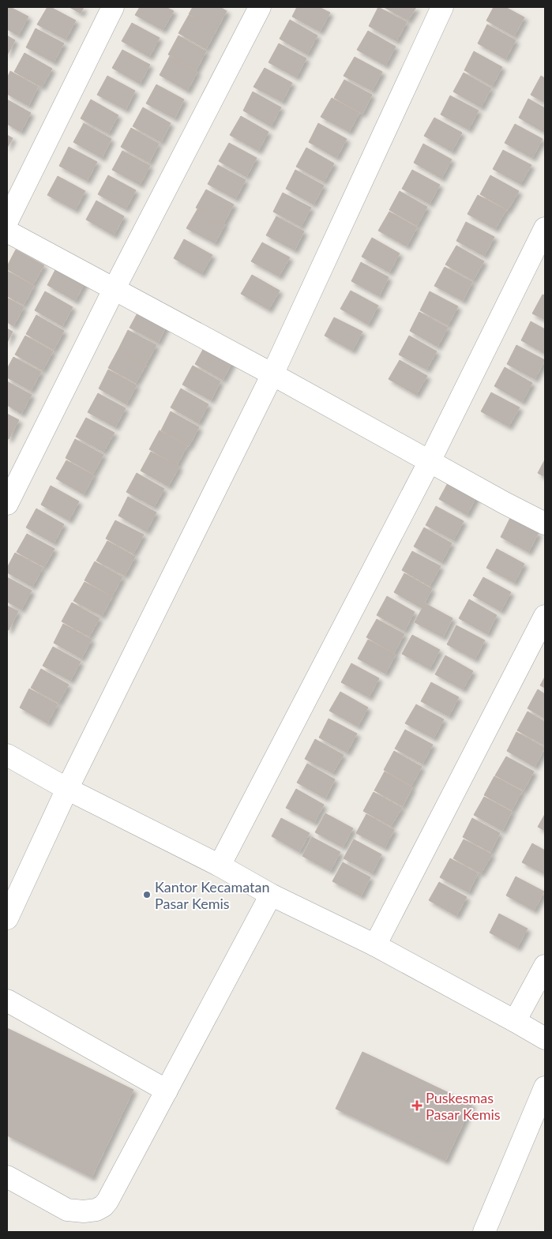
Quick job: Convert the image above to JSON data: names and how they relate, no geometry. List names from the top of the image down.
{
  "places": {
    "other": ["Kantor Kecamatan Pasar Kemis"],
    "health": ["Puskesmas Pasar Kemis"]
  }
}
